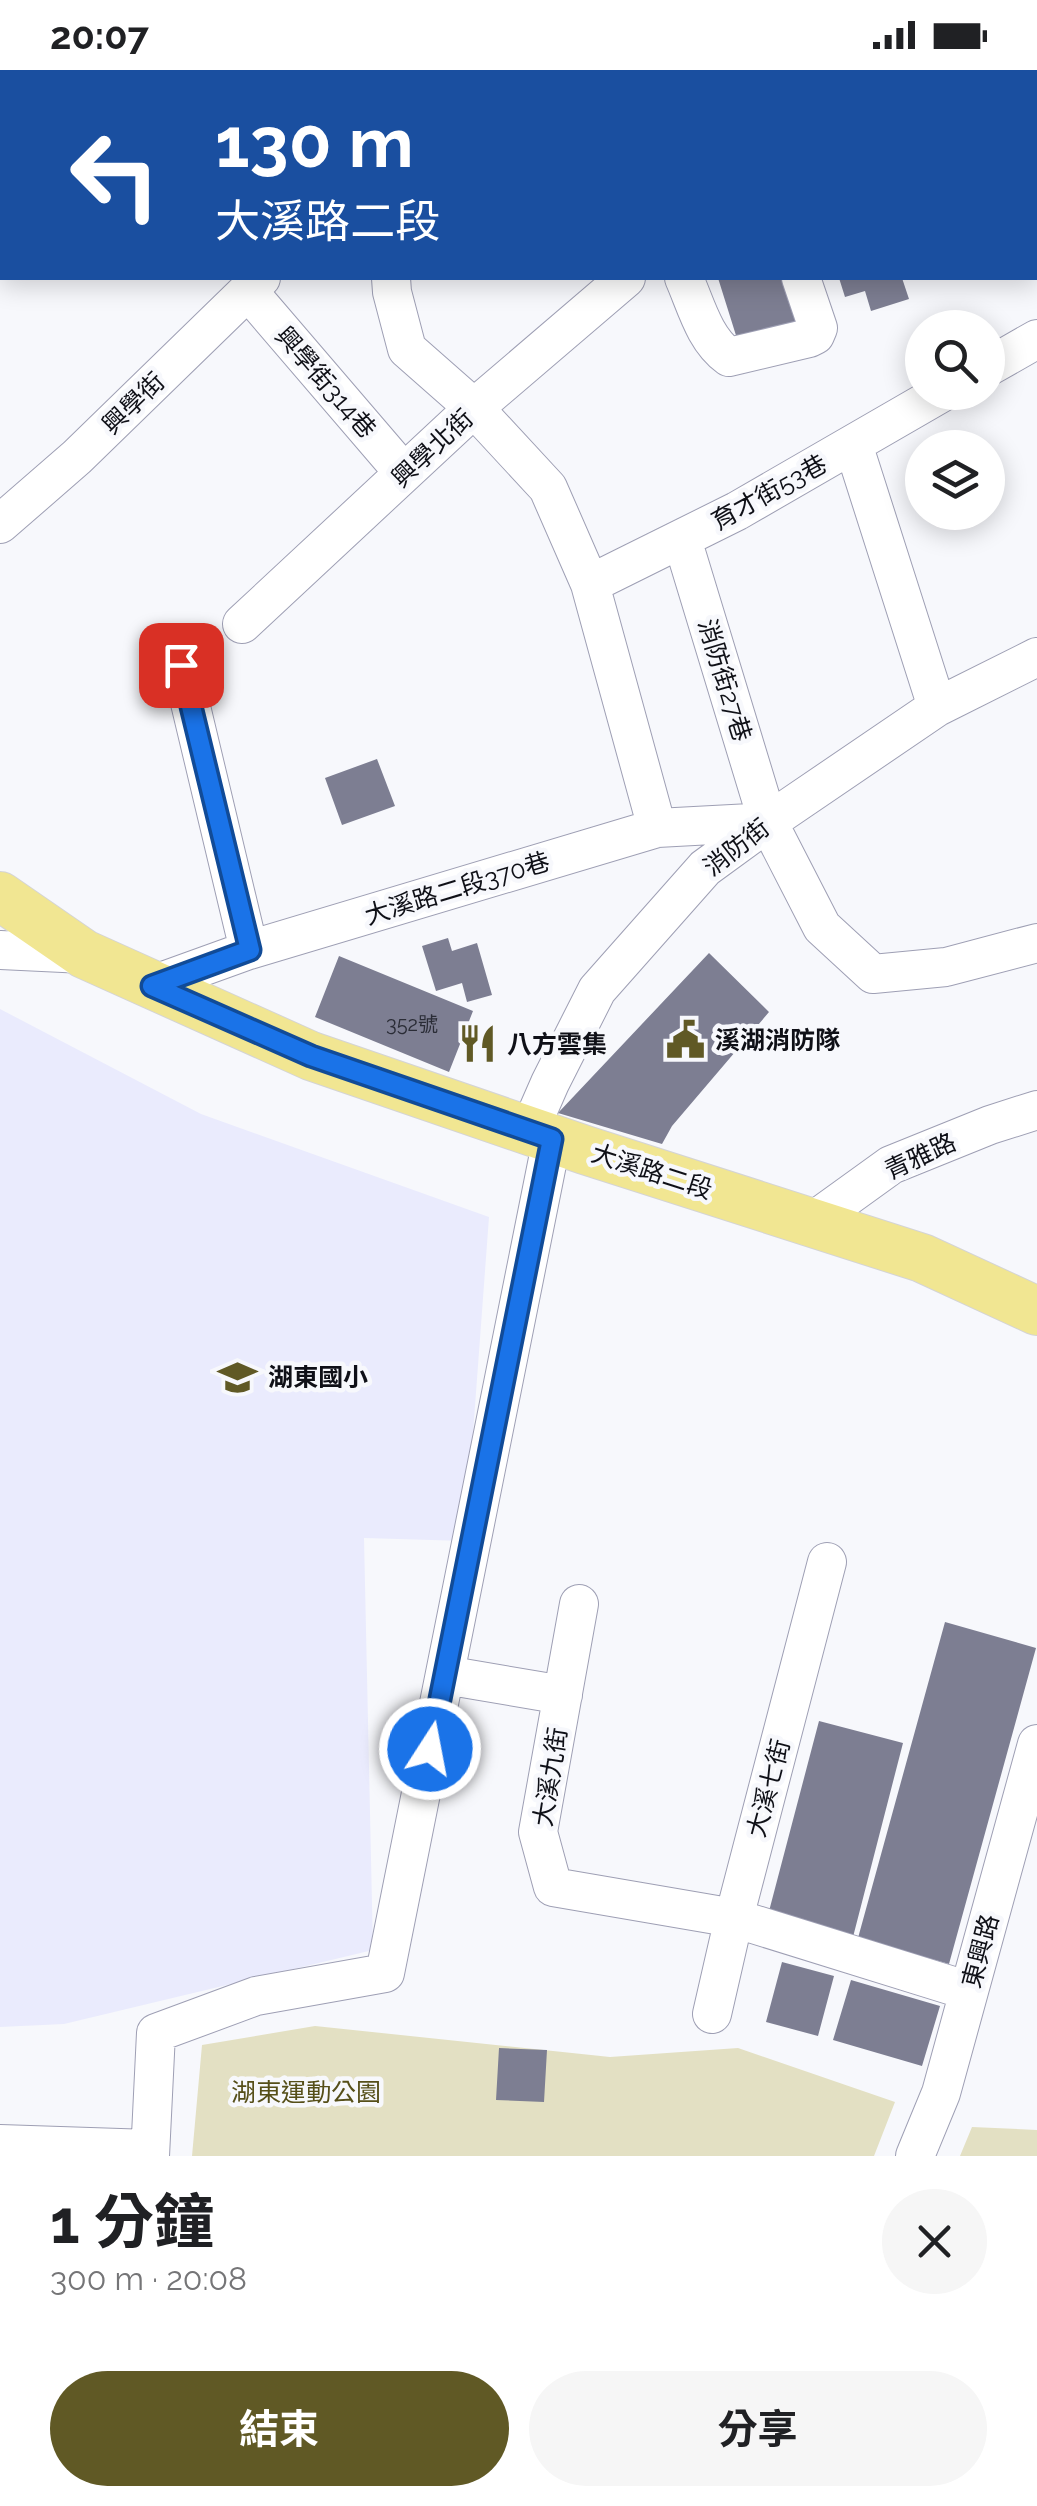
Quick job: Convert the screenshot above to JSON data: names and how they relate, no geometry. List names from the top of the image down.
{
  "streets": {
    "main road": ["大溪路二段"],
    "street": [
      "興學街314巷",
      "興學街",
      "興學北街",
      "育才街53巷",
      "消防街27巷",
      "消防街",
      "大溪路二段370巷",
      "青雅路",
      "大溪九街",
      "大溪七街",
      "東興路"
    ]
  },
  "crossings": [
    ["興學街314巷", "興學街"],
    ["興學街314巷", "興學北街"],
    ["育才街53巷", "消防街27巷"],
    ["消防街27巷", "消防街"],
    ["消防街27巷", "大溪路二段370巷"],
    ["消防街", "大溪路二段370巷"],
    ["消防街", "大溪路二段"],
    ["大溪路二段370巷", "大溪路二段"],
    ["青雅路", "大溪路二段"],
    ["大溪九街", "大溪七街"]
  ],
  "parks": ["湖東運動公園"],
  "places": {
    "public building": ["溪湖消防隊"],
    "restaurant": ["八方雲集"],
    "school or university": ["湖東國小"]
  },
  "house_numbers": ["352號"],
  "page": {
    "status": "20:07",
    "turn": ["130 m", "大溪路二段"],
    "heading": ["1 分鐘", "300 m · 20:08"],
    "buttons": ["結束", "分享"]
  }
}
